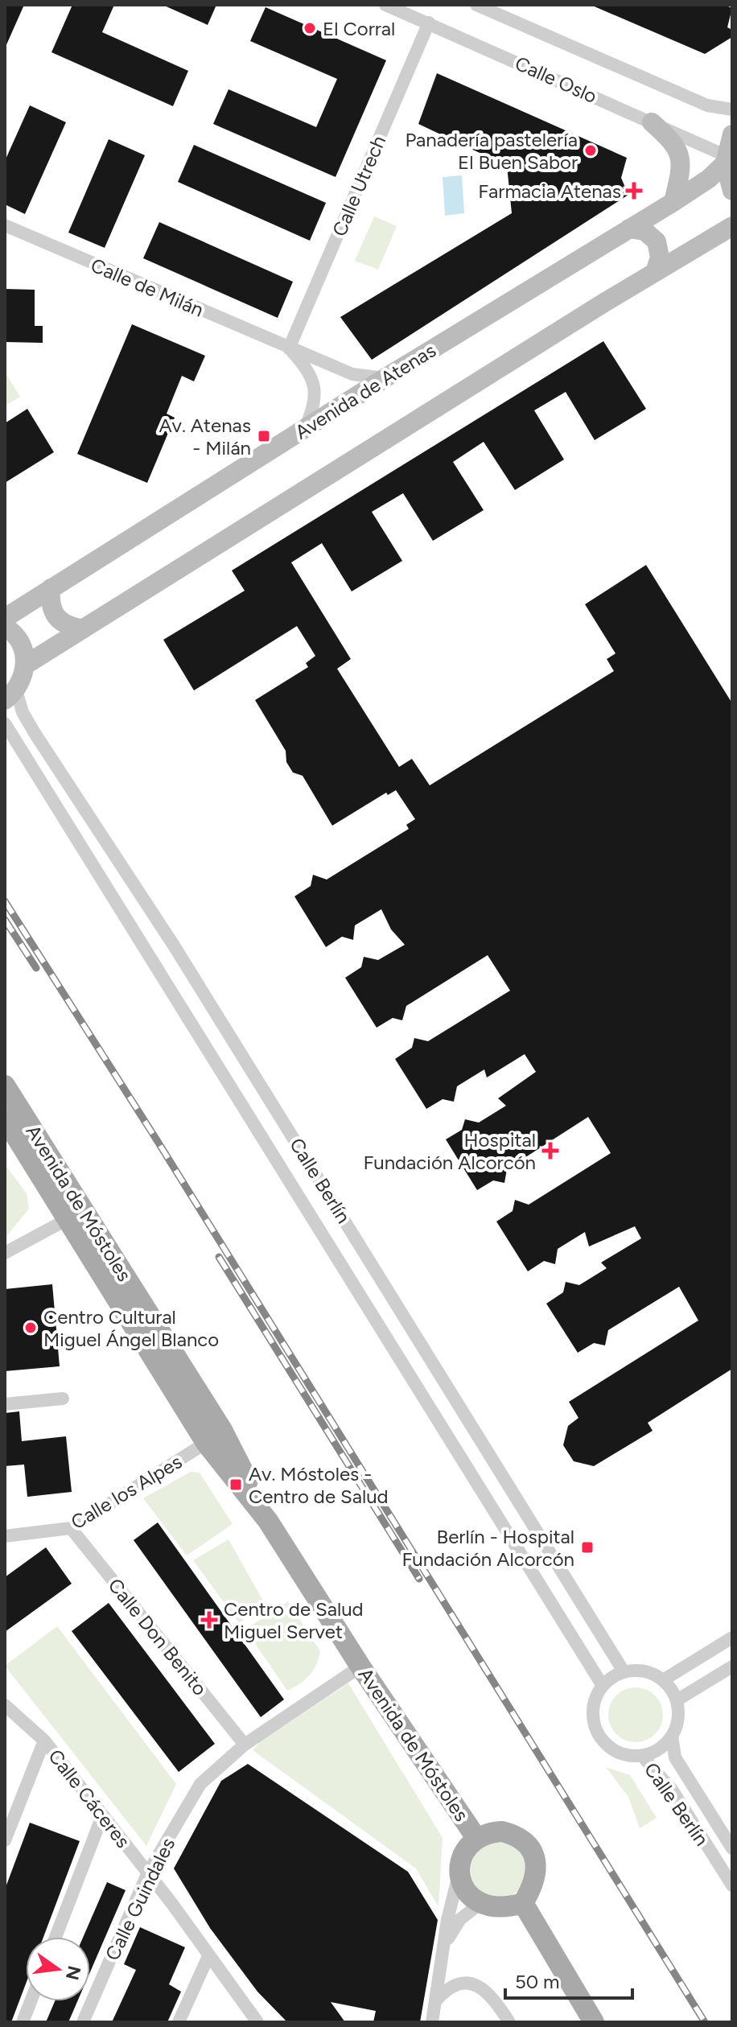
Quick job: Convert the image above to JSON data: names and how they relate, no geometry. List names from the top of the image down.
{
  "streets": {
    "main road": ["Avenida de Móstoles"],
    "street": [
      "Calle Oslo",
      "Calle Utrech",
      "Calle de Milán",
      "Avenida de Atenas",
      "Calle Berlín",
      "Calle los Alpes",
      "Calle Don Benito",
      "Calle Cáceres",
      "Calle Guindales"
    ]
  },
  "crossings": [
    ["Calle Oslo", "Calle Utrech"],
    ["Calle Oslo", "Avenida de Atenas"],
    ["Calle Utrech", "Calle de Milán"],
    ["Calle de Milán", "Avenida de Atenas"],
    ["Avenida de Móstoles", "Calle los Alpes"],
    ["Avenida de Móstoles", "Calle Guindales"],
    ["Calle los Alpes", "Calle Don Benito"],
    ["Calle Don Benito", "Calle Guindales"],
    ["Calle Cáceres", "Calle Guindales"]
  ],
  "places": {
    "other": ["El Corral", "Panadería pastelería El Buen Sabor", "Centro Cultural Miguel Ángel Blanco"],
    "health": ["Farmacia Atenas", "Hospital Fundación Alcorcón", "Centro de Salud Miguel Servet"],
    "transit": ["Av. Atenas - Milán", "Av. Móstoles - Centro de Salud", "Berlín - Hospital Fundación Alcorcón"]
  },
  "scale_bar": "50 m",
  "north": "right"
}
